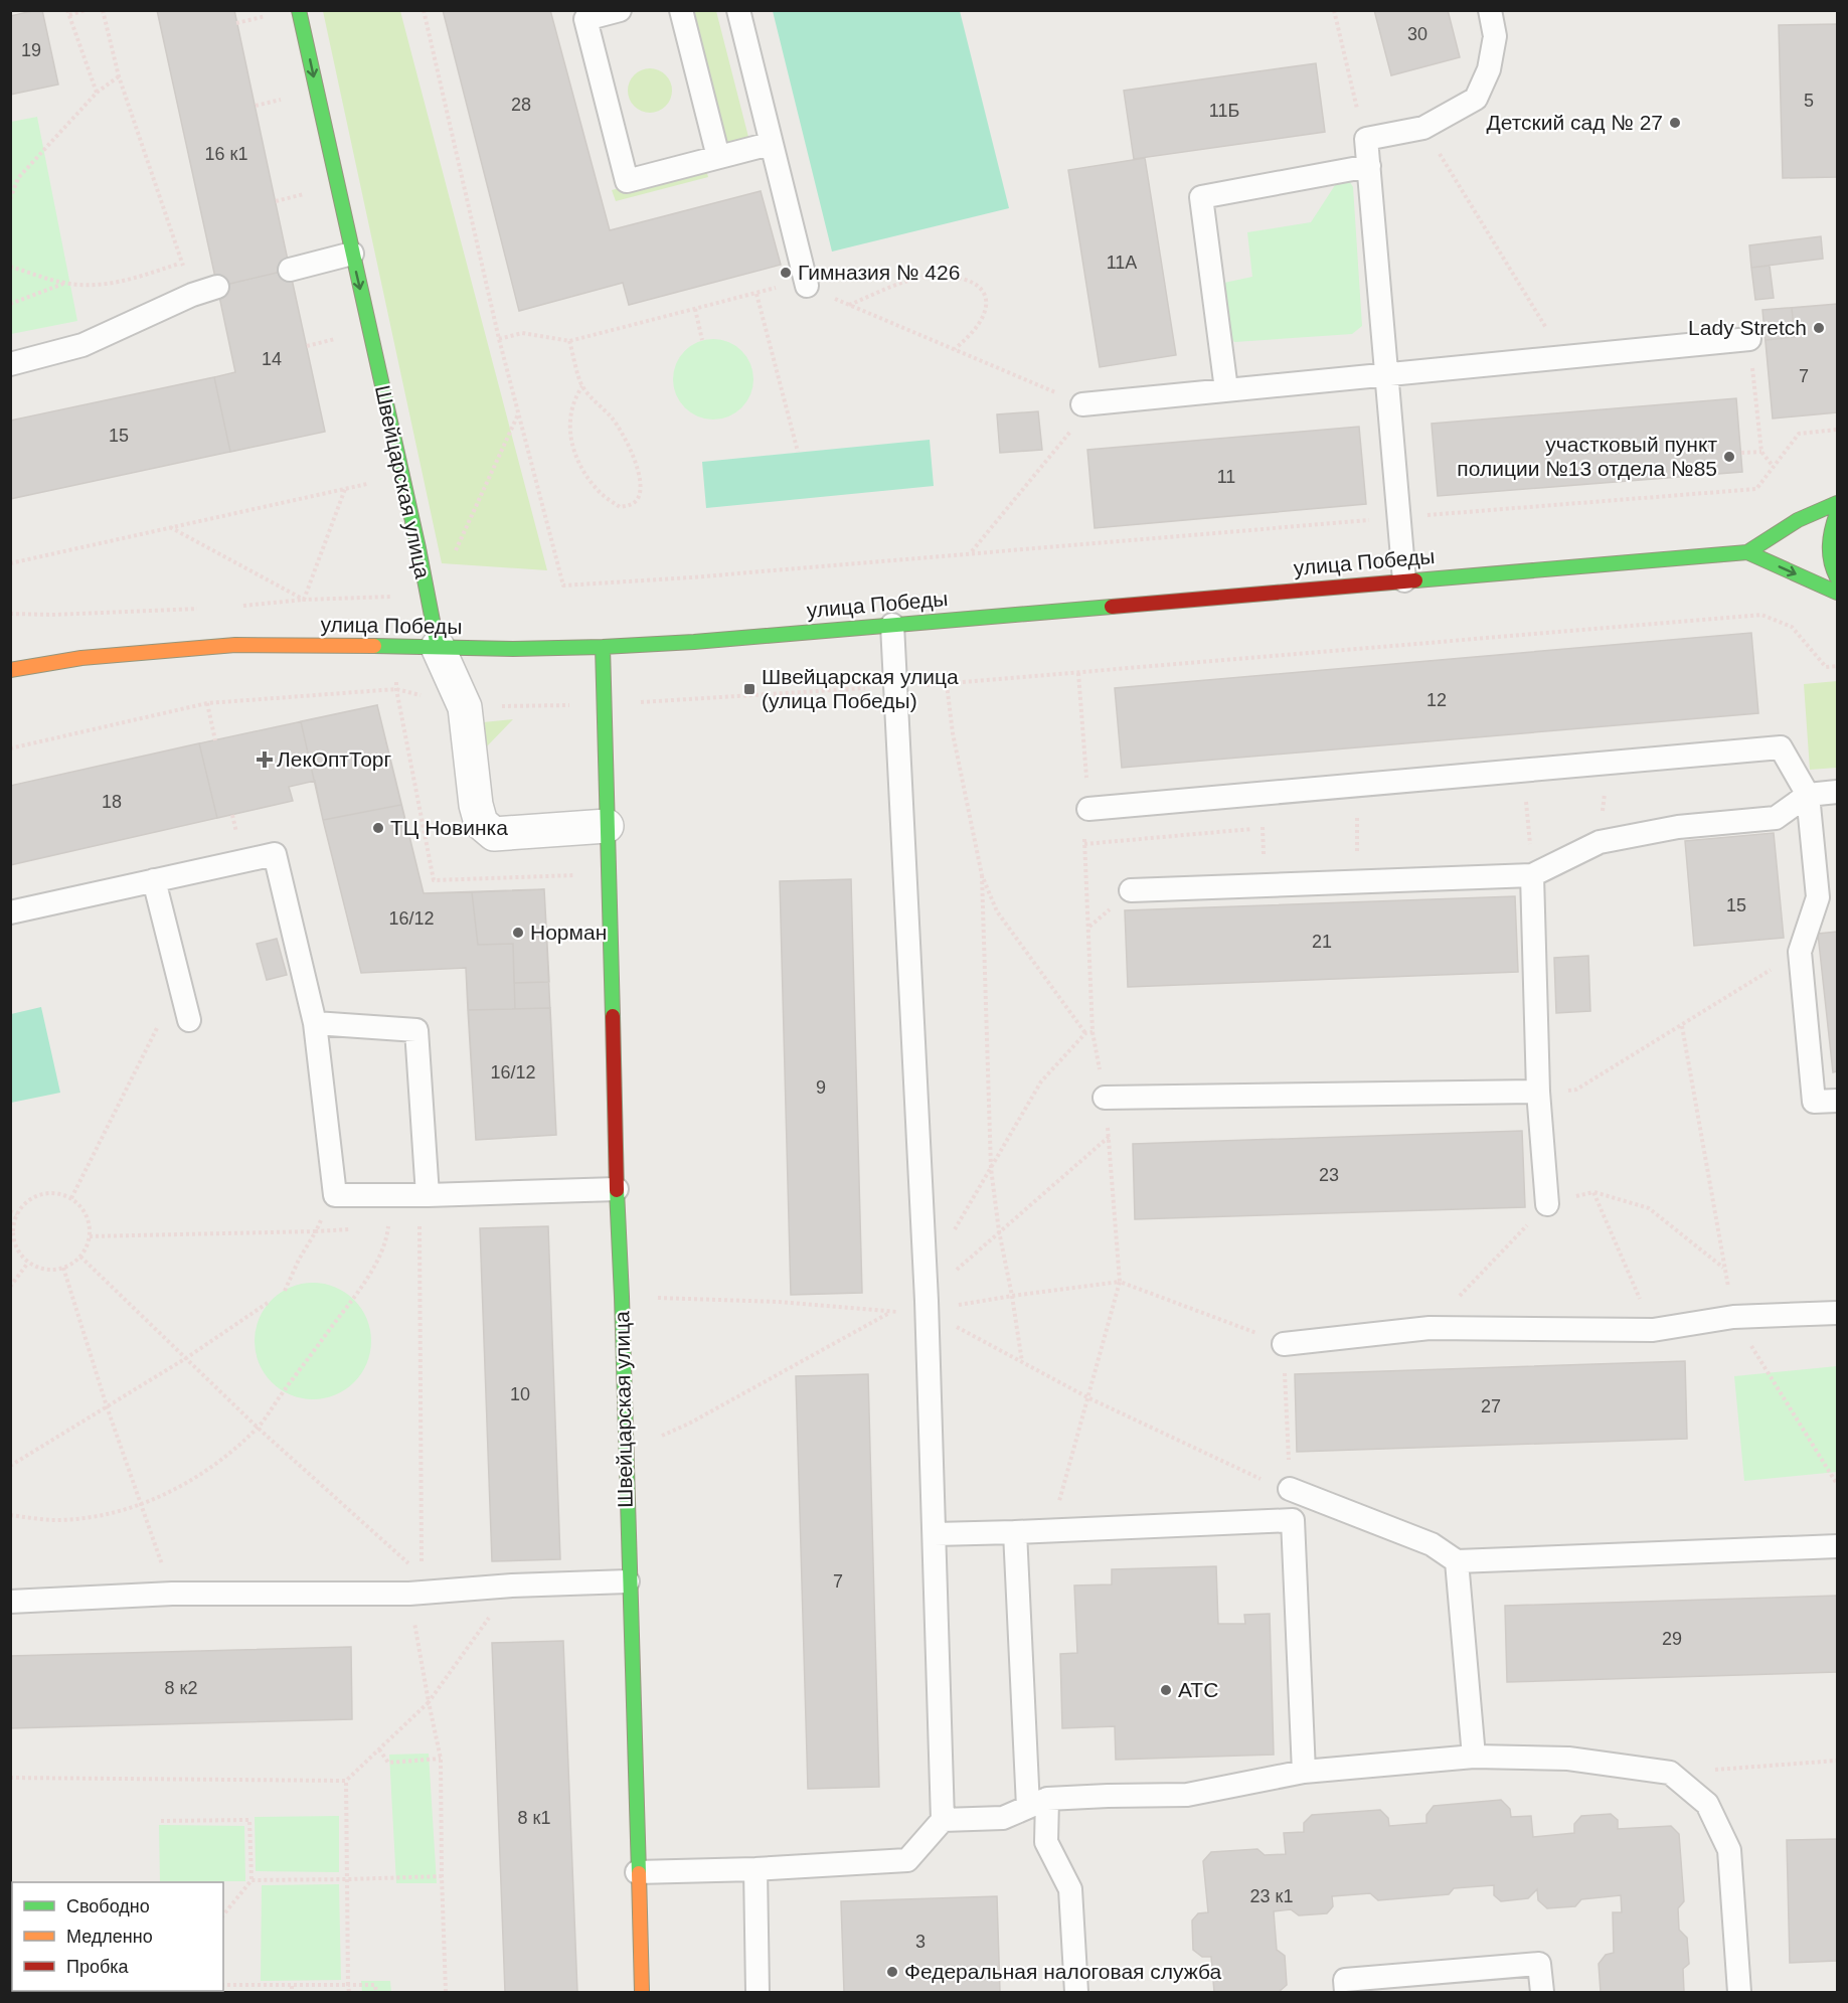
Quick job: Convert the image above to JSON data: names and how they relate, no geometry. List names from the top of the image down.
{
  "streets": {
    "street": ["Швейцарская улица", "улица Победы"]
  },
  "crossings": [
    ["Швейцарская улица", "улица Победы"]
  ],
  "places": {
    "other": [
      "Детский сад № 27",
      "Гимназия № 426",
      "Lady Stretch",
      "участковый пункт полиции №13 отдела №85",
      "ТЦ Новинка",
      "Норман",
      "АТС",
      "Федеральная налоговая служба"
    ],
    "transit": ["Швейцарская улица (улица Победы)"],
    "health": ["ЛекОптТорг"]
  },
  "house_numbers": [
    "30",
    "19",
    "5",
    "28",
    "11Б",
    "16 к1",
    "11А",
    "14",
    "7",
    "15",
    "11",
    "12",
    "18",
    "15",
    "16/12",
    "21",
    "16/12",
    "9",
    "23",
    "10",
    "27",
    "7",
    "29",
    "8 к2",
    "8 к1",
    "23 к1",
    "3"
  ],
  "legend": ["Свободно", "Медленно", "Пробка"]
}
